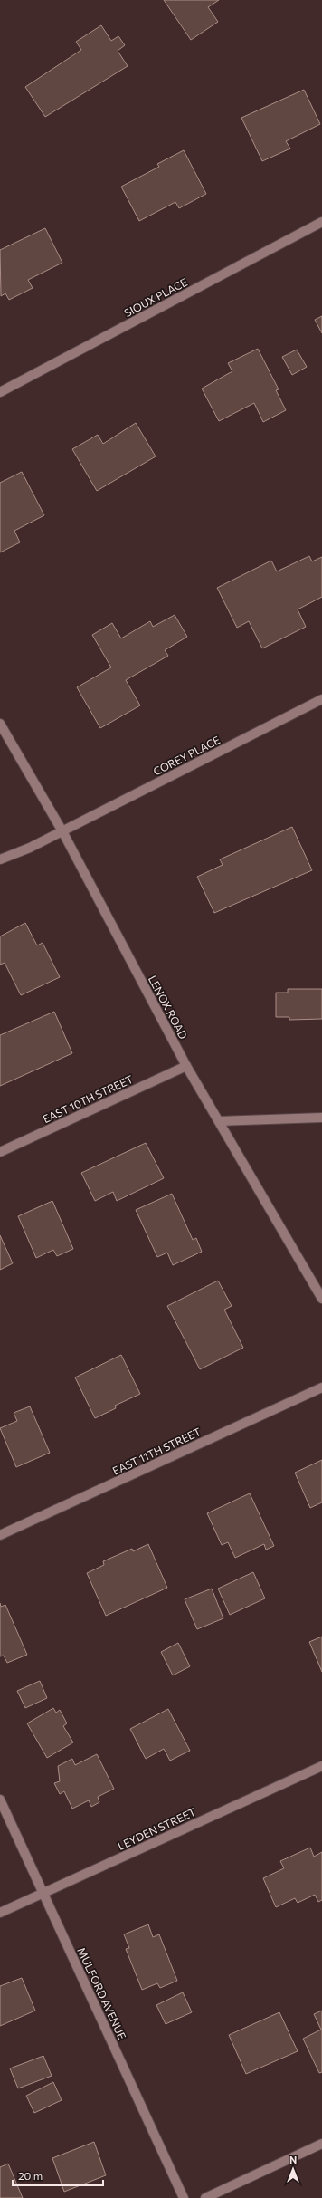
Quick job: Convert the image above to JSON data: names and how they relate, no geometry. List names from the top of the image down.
{
  "streets": {
    "street": [
      "SIOUX PLACE",
      "COREY PLACE",
      "LENOX ROAD",
      "EAST 10TH STREET",
      "EAST 11TH STREET",
      "LEYDEN STREET",
      "MULFORD AVENUE"
    ]
  },
  "crossings": [
    ["COREY PLACE", "LENOX ROAD"],
    ["LENOX ROAD", "EAST 10TH STREET"],
    ["LEYDEN STREET", "MULFORD AVENUE"]
  ],
  "scale_bar": "20 m",
  "north": "top"
}
